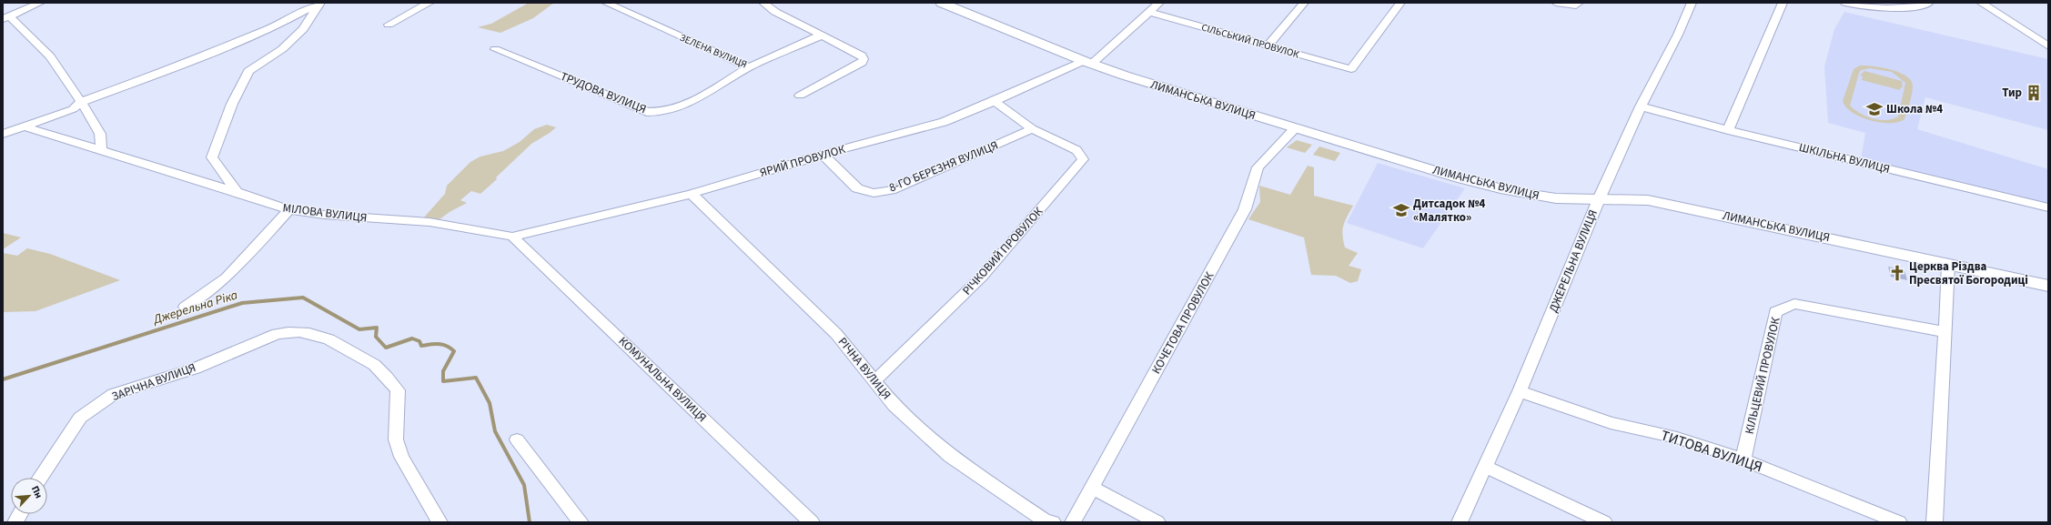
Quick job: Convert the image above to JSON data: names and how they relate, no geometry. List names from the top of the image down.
{
  "streets": {
    "street": [
      "СІЛЬСЬКИЙ ПРОВУЛОК",
      "ЗЕЛЕНА ВУЛИЦЯ",
      "ТРУДОВА ВУЛИЦЯ",
      "ЛИМАНСЬКА ВУЛИЦЯ",
      "ШКІЛЬНА ВУЛИЦЯ",
      "ЯРИЙ ПРОВУЛОК",
      "8-ГО БЕРЕЗНЯ ВУЛИЦЯ",
      "МІЛОВА ВУЛИЦЯ",
      "РІЧКОВИЙ ПРОВУЛОК",
      "ДЖЕРЕЛЬНА ВУЛИЦЯ",
      "КОЧЕТОВА ПРОВУЛОК",
      "РІЧНА ВУЛИЦЯ",
      "КІЛЬЦЕВИЙ ПРОВУЛОК",
      "КОМУНАЛЬНА ВУЛИЦЯ",
      "ЗАРІЧНА ВУЛИЦЯ",
      "ТИТОВА ВУЛИЦЯ"
    ]
  },
  "crossings": [
    ["СІЛЬСЬКИЙ ПРОВУЛОК", "ЯРИЙ ПРОВУЛОК"],
    ["ЗЕЛЕНА ВУЛИЦЯ", "ТРУДОВА ВУЛИЦЯ"],
    ["ЛИМАНСЬКА ВУЛИЦЯ", "ЯРИЙ ПРОВУЛОК"],
    ["ЛИМАНСЬКА ВУЛИЦЯ", "ДЖЕРЕЛЬНА ВУЛИЦЯ"],
    ["ЛИМАНСЬКА ВУЛИЦЯ", "КОЧЕТОВА ПРОВУЛОК"],
    ["ШКІЛЬНА ВУЛИЦЯ", "ДЖЕРЕЛЬНА ВУЛИЦЯ"],
    ["ЯРИЙ ПРОВУЛОК", "8-ГО БЕРЕЗНЯ ВУЛИЦЯ"],
    ["ЯРИЙ ПРОВУЛОК", "МІЛОВА ВУЛИЦЯ"],
    ["ЯРИЙ ПРОВУЛОК", "РІЧНА ВУЛИЦЯ"],
    ["ЯРИЙ ПРОВУЛОК", "КОМУНАЛЬНА ВУЛИЦЯ"],
    ["8-ГО БЕРЕЗНЯ ВУЛИЦЯ", "РІЧКОВИЙ ПРОВУЛОК"],
    ["МІЛОВА ВУЛИЦЯ", "КОМУНАЛЬНА ВУЛИЦЯ"],
    ["РІЧКОВИЙ ПРОВУЛОК", "РІЧНА ВУЛИЦЯ"],
    ["ДЖЕРЕЛЬНА ВУЛИЦЯ", "ТИТОВА ВУЛИЦЯ"],
    ["КОЧЕТОВА ПРОВУЛОК", "РІЧНА ВУЛИЦЯ"],
    ["КІЛЬЦЕВИЙ ПРОВУЛОК", "ТИТОВА ВУЛИЦЯ"]
  ],
  "water": ["Джерельна Ріка"],
  "places": {
    "building": ["Тир"],
    "school or university": ["Школа №4", "Дитсадок №4 «Малятко»"],
    "church": ["Церква Різдва Пресвятої Богородиці"]
  },
  "north": "top right"
}
